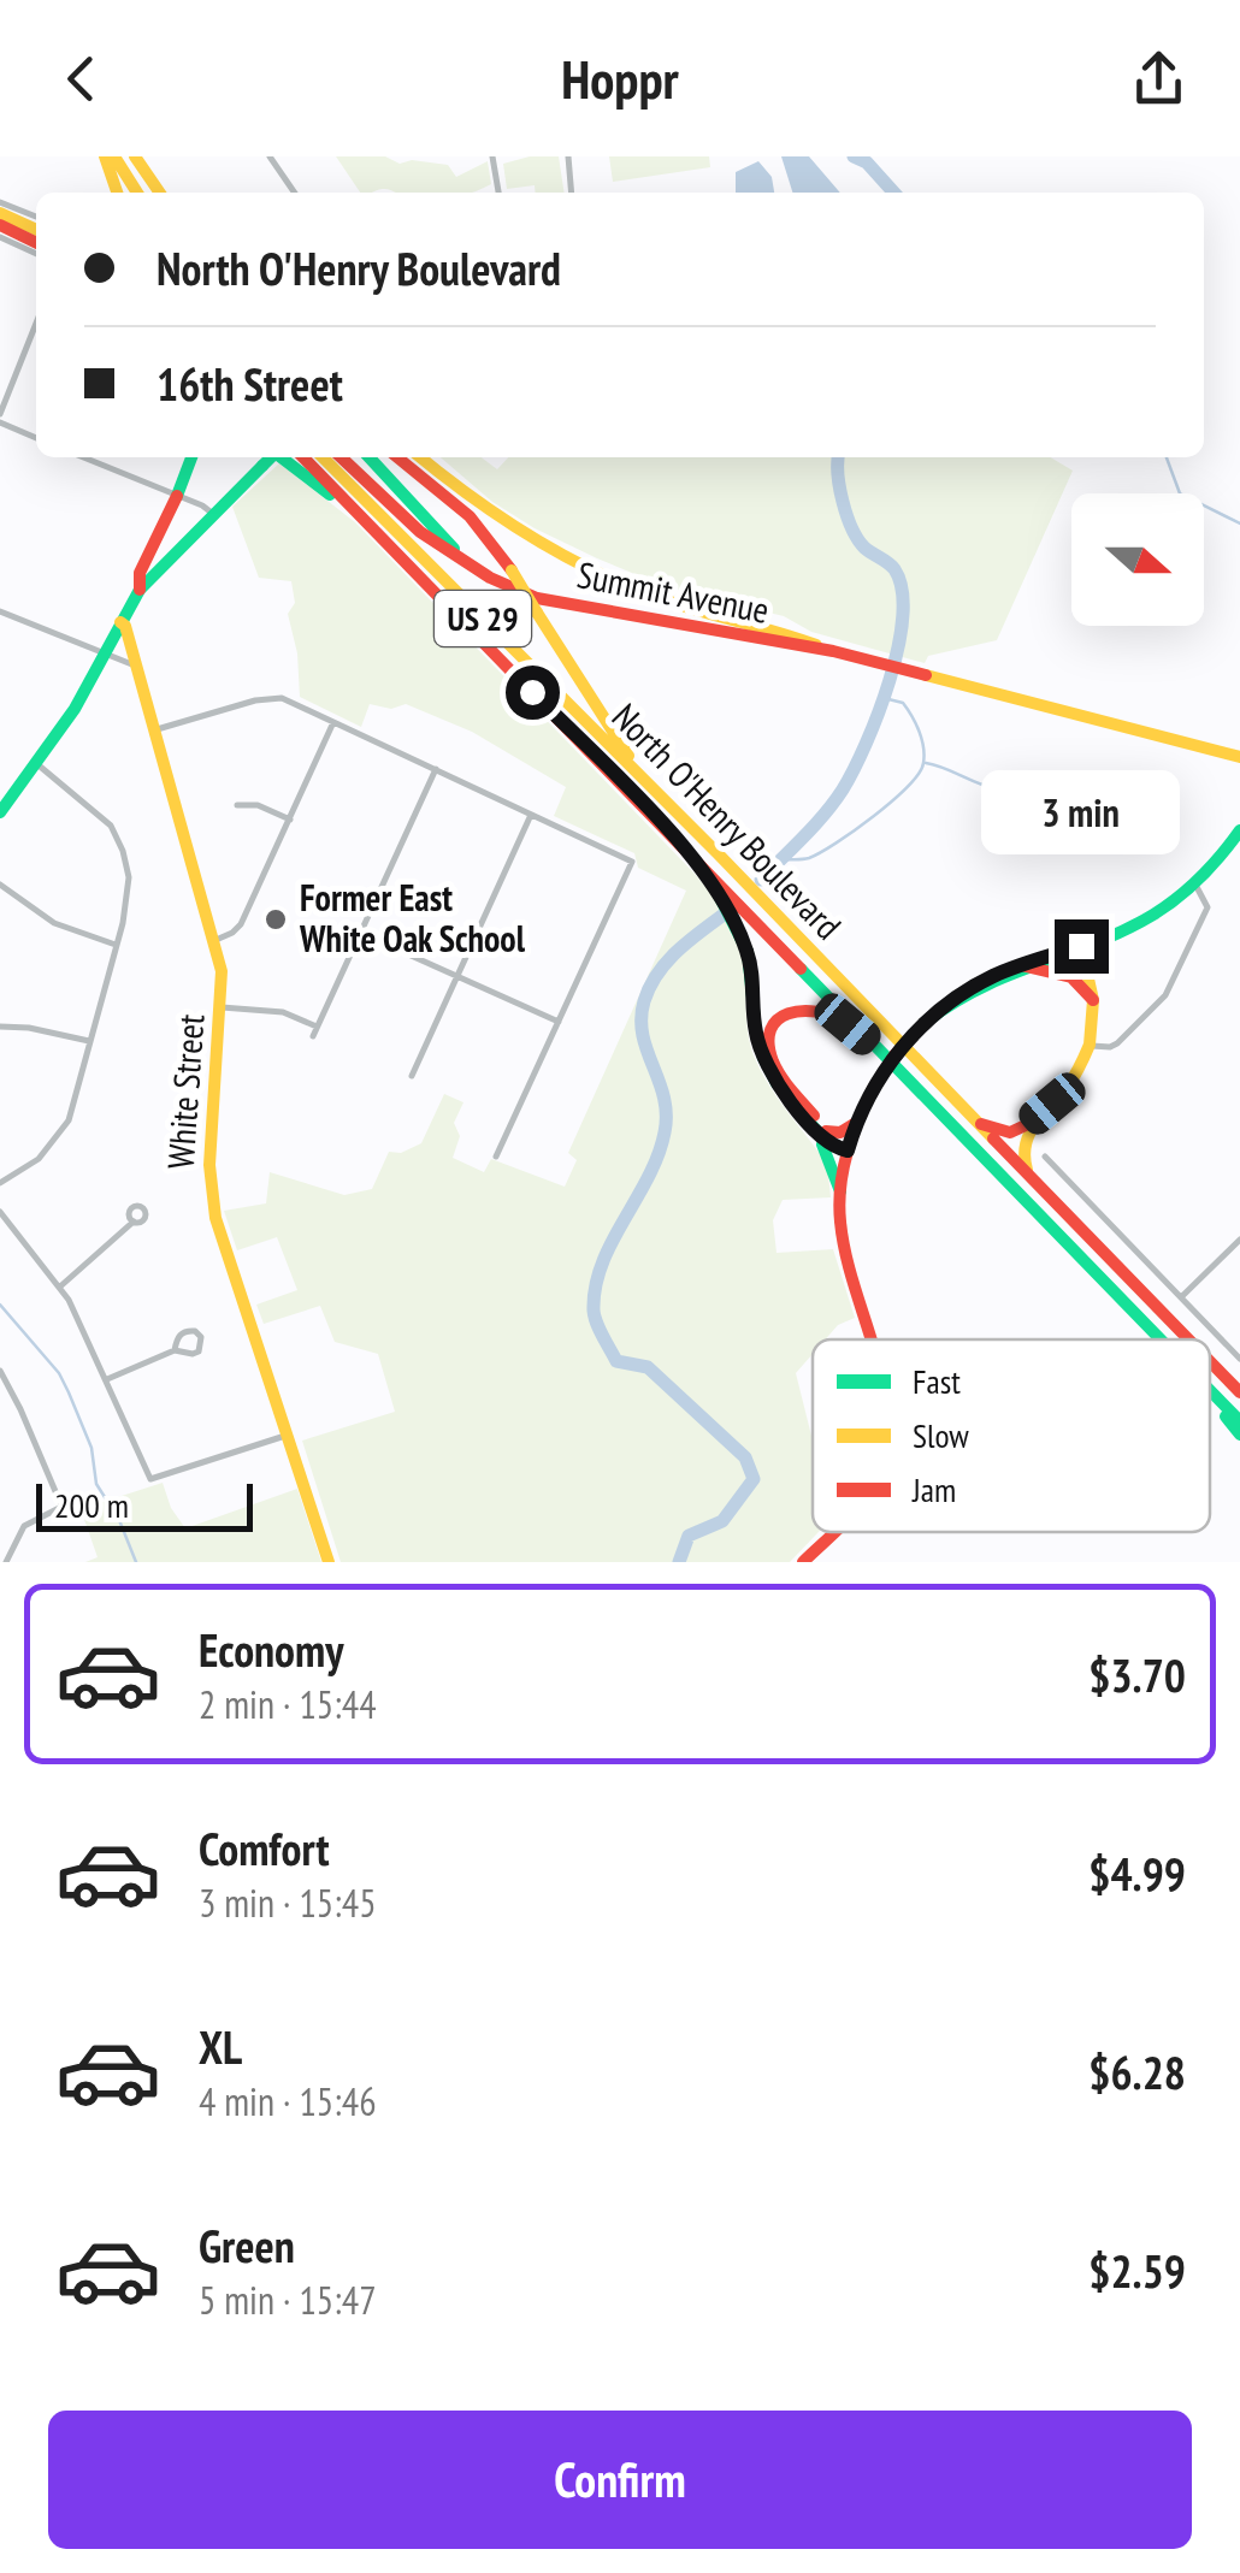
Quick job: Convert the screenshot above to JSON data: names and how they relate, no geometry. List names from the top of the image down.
{
  "streets": {
    "main road": [
      "Summit Avenue",
      "US 29",
      "North O'Henry Boulevard",
      "White Street"
    ]
  },
  "places": ["Former East White Oak School"],
  "legend": ["Fast", "Slow", "Jam"],
  "scale_bar": "200 m",
  "north": "right",
  "page": {
    "header": "Hoppr",
    "banner": ["North O'Henry Boulevard", "16th Street"],
    "bubble": "3 min",
    "scale": "200 m",
    "list": [
      {
        "name": "Economy",
        "note": "2 min · 15:44",
        "value": "$3.70"
      },
      {
        "name": "Comfort",
        "note": "3 min · 15:45",
        "value": "$4.99"
      },
      {
        "name": "XL",
        "note": "4 min · 15:46",
        "value": "$6.28"
      },
      {
        "name": "Green",
        "note": "5 min · 15:47",
        "value": "$2.59"
      }
    ],
    "buttons": "Confirm"
  }
}
